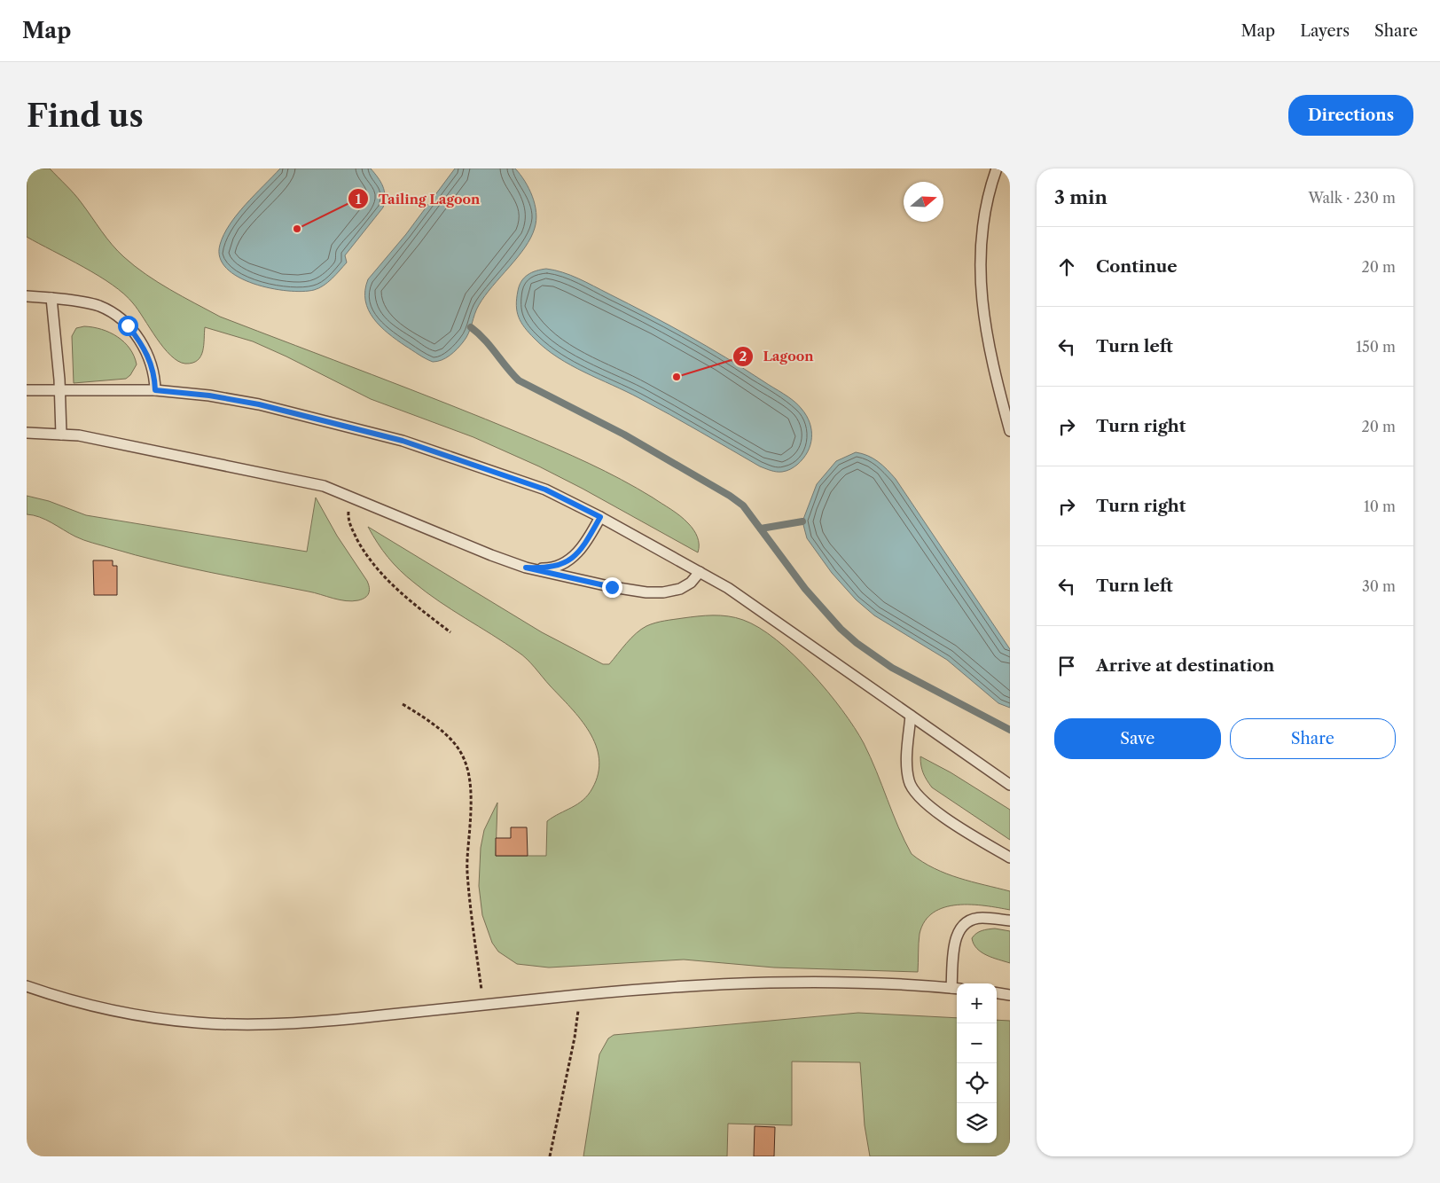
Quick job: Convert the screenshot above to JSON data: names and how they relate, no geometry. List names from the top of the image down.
{
  "places": ["Tailing Lagoon", "Lagoon"],
  "north": "right",
  "page": {
    "header": "Map",
    "nav": ["Map", "Layers", "Share"],
    "buttons": [
      "Directions",
      ["Save", "Share"]
    ],
    "title": "Find us",
    "heading": ["3 min", "Walk · 230 m"],
    "list": [
      ["Continue", "20 m"],
      ["Turn left", "150 m"],
      ["Turn right", "20 m"],
      ["Turn right", "10 m"],
      ["Turn left", "30 m"],
      "Arrive at destination"
    ],
    "map_buttons": ["+", "−"]
  }
}
